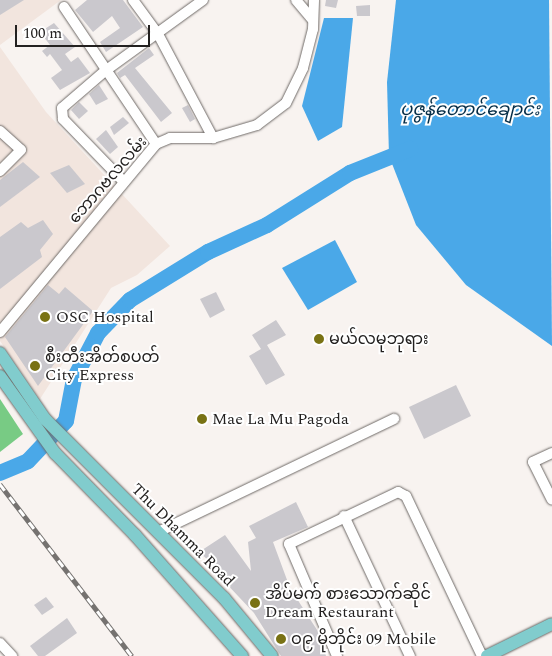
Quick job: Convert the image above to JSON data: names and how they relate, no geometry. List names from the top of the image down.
{
  "streets": {
    "main road": ["Thu Dhamma Road"],
    "street": ["ဘောဂဗလလမ်း"]
  },
  "water": ["ပုဇွန်တောင်ချောင်း"],
  "places": [
    "OSC Hospital",
    "မယ်လမုဘုရား",
    "စီးတီးအိတ်စပတ် City Express",
    "Mae La Mu Pagoda",
    "အိပ်မက် စားသောက်ဆိုင် Dream Restaurant",
    "ဝ၉ မိုဘိုင်း 09 Mobile"
  ],
  "scale_bar": "100 m"
}
